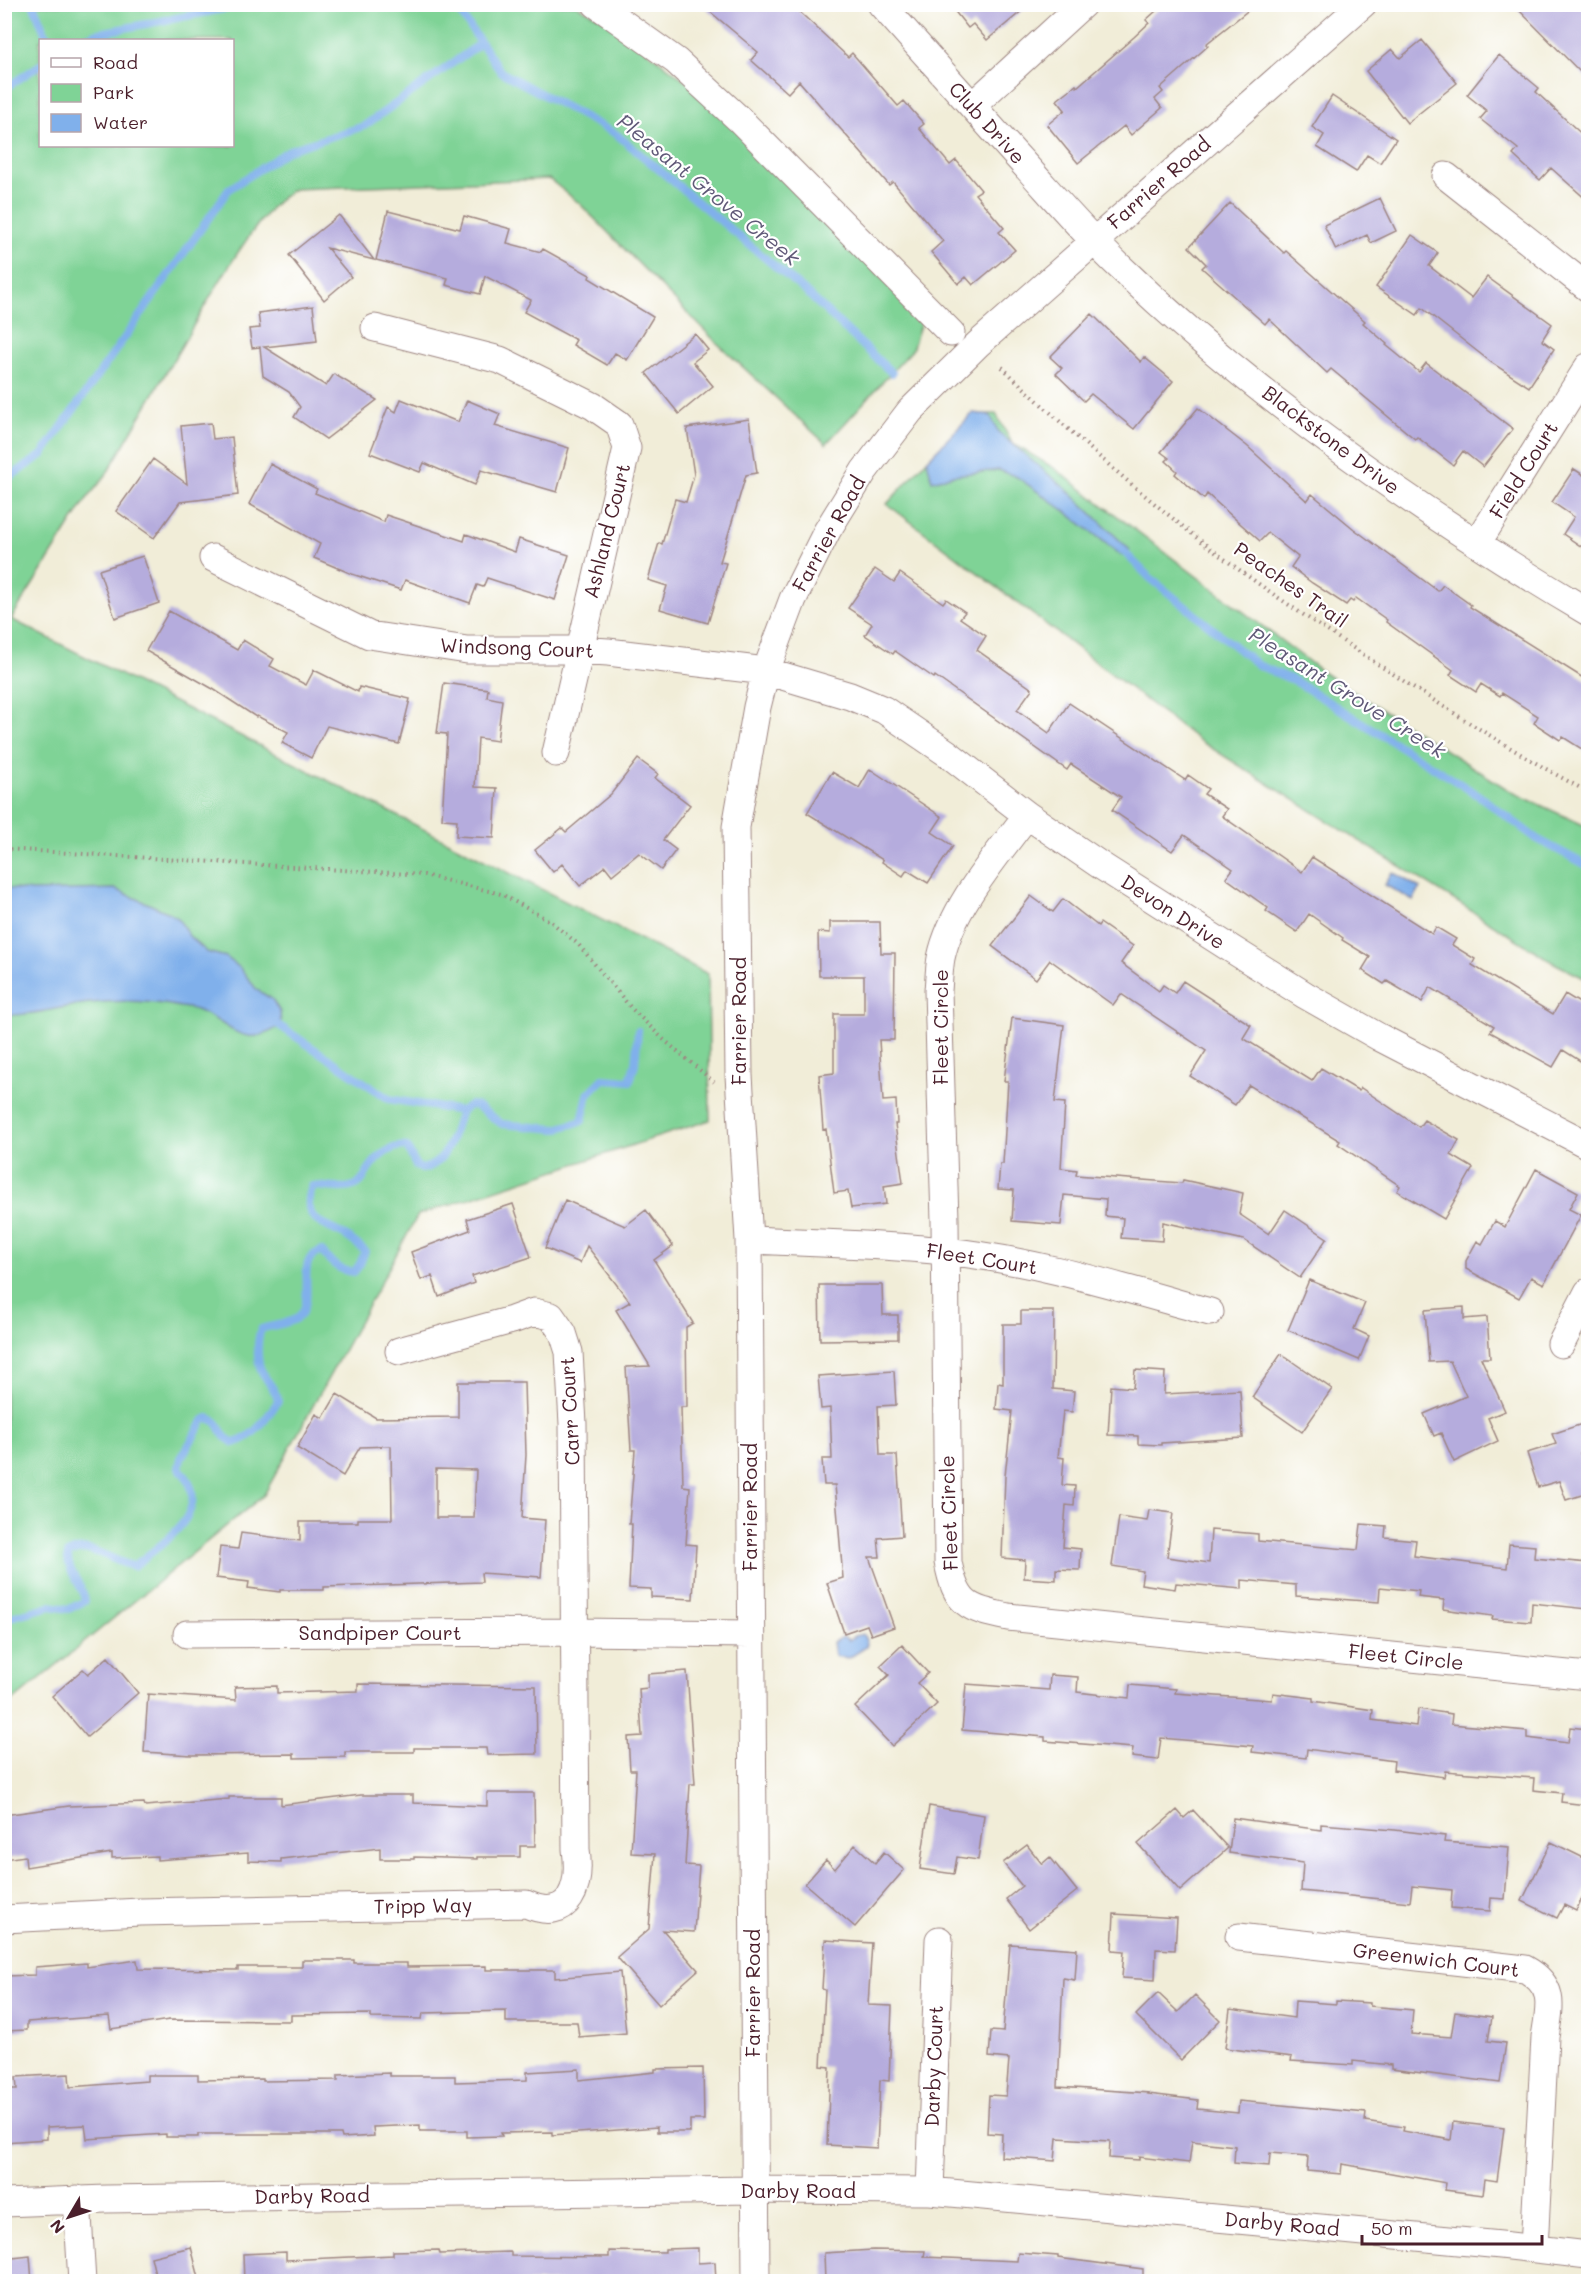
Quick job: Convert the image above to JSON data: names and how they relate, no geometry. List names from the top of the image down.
{
  "streets": {
    "street": [
      "Club Drive",
      "Farrier Road",
      "Blackstone Drive",
      "Field Court",
      "Ashland Court",
      "Windsong Court",
      "Devon Drive",
      "Fleet Circle",
      "Fleet Court",
      "Carr Court",
      "Sandpiper Court",
      "Tripp Way",
      "Greenwich Court",
      "Darby Court",
      "Darby Road"
    ],
    "path": ["Peaches Trail"]
  },
  "crossings": [
    ["Club Drive", "Farrier Road"],
    ["Club Drive", "Blackstone Drive"],
    ["Farrier Road", "Blackstone Drive"],
    ["Farrier Road", "Windsong Court"],
    ["Farrier Road", "Devon Drive"],
    ["Farrier Road", "Fleet Court"],
    ["Farrier Road", "Sandpiper Court"],
    ["Farrier Road", "Darby Road"],
    ["Blackstone Drive", "Field Court"],
    ["Ashland Court", "Windsong Court"],
    ["Windsong Court", "Devon Drive"],
    ["Devon Drive", "Fleet Circle"],
    ["Fleet Circle", "Fleet Court"],
    ["Carr Court", "Sandpiper Court"],
    ["Carr Court", "Tripp Way"],
    ["Sandpiper Court", "Tripp Way"],
    ["Greenwich Court", "Darby Road"],
    ["Darby Court", "Darby Road"]
  ],
  "water": ["Pleasant Grove Creek"],
  "legend": ["Road", "Park", "Water"],
  "scale_bar": "50 m",
  "north": "bottom left"
}
